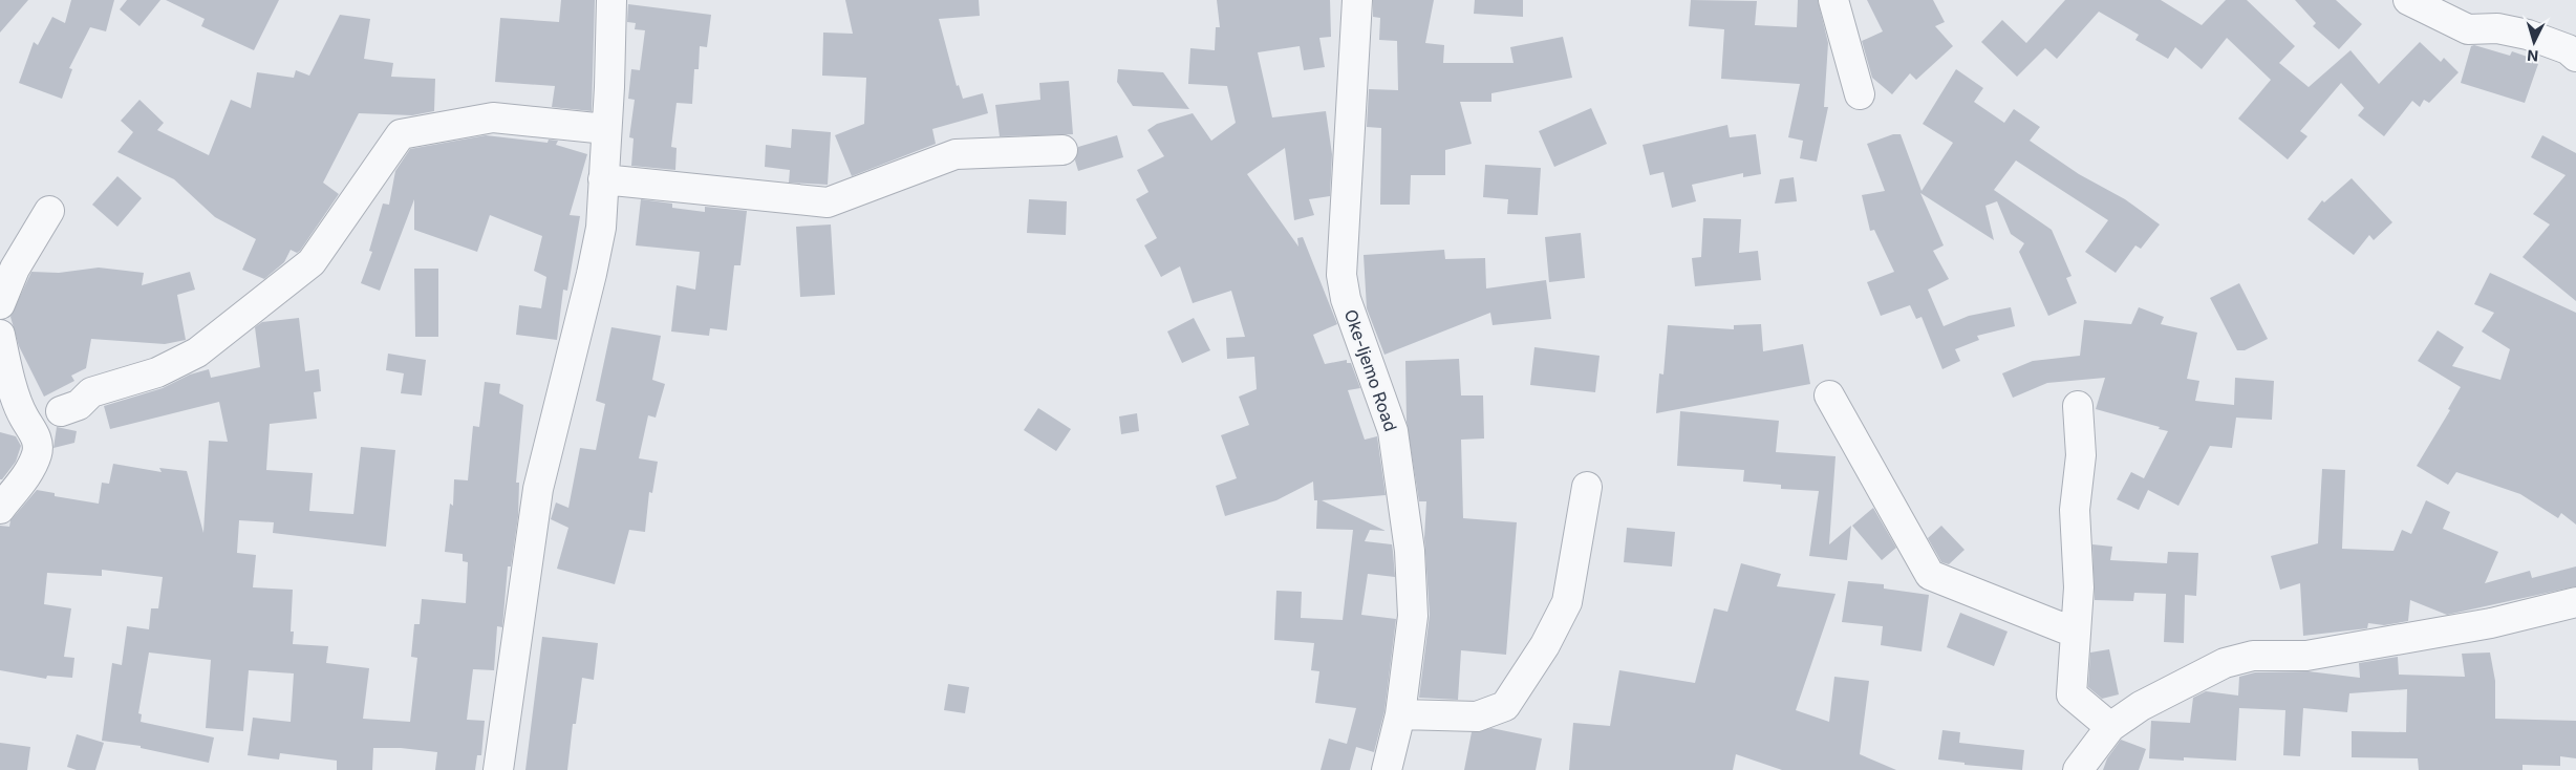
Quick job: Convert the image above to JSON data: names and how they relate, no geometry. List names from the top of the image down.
{
  "streets": {
    "street": ["Oke-Ijemo Road"]
  },
  "north": "bottom"
}
